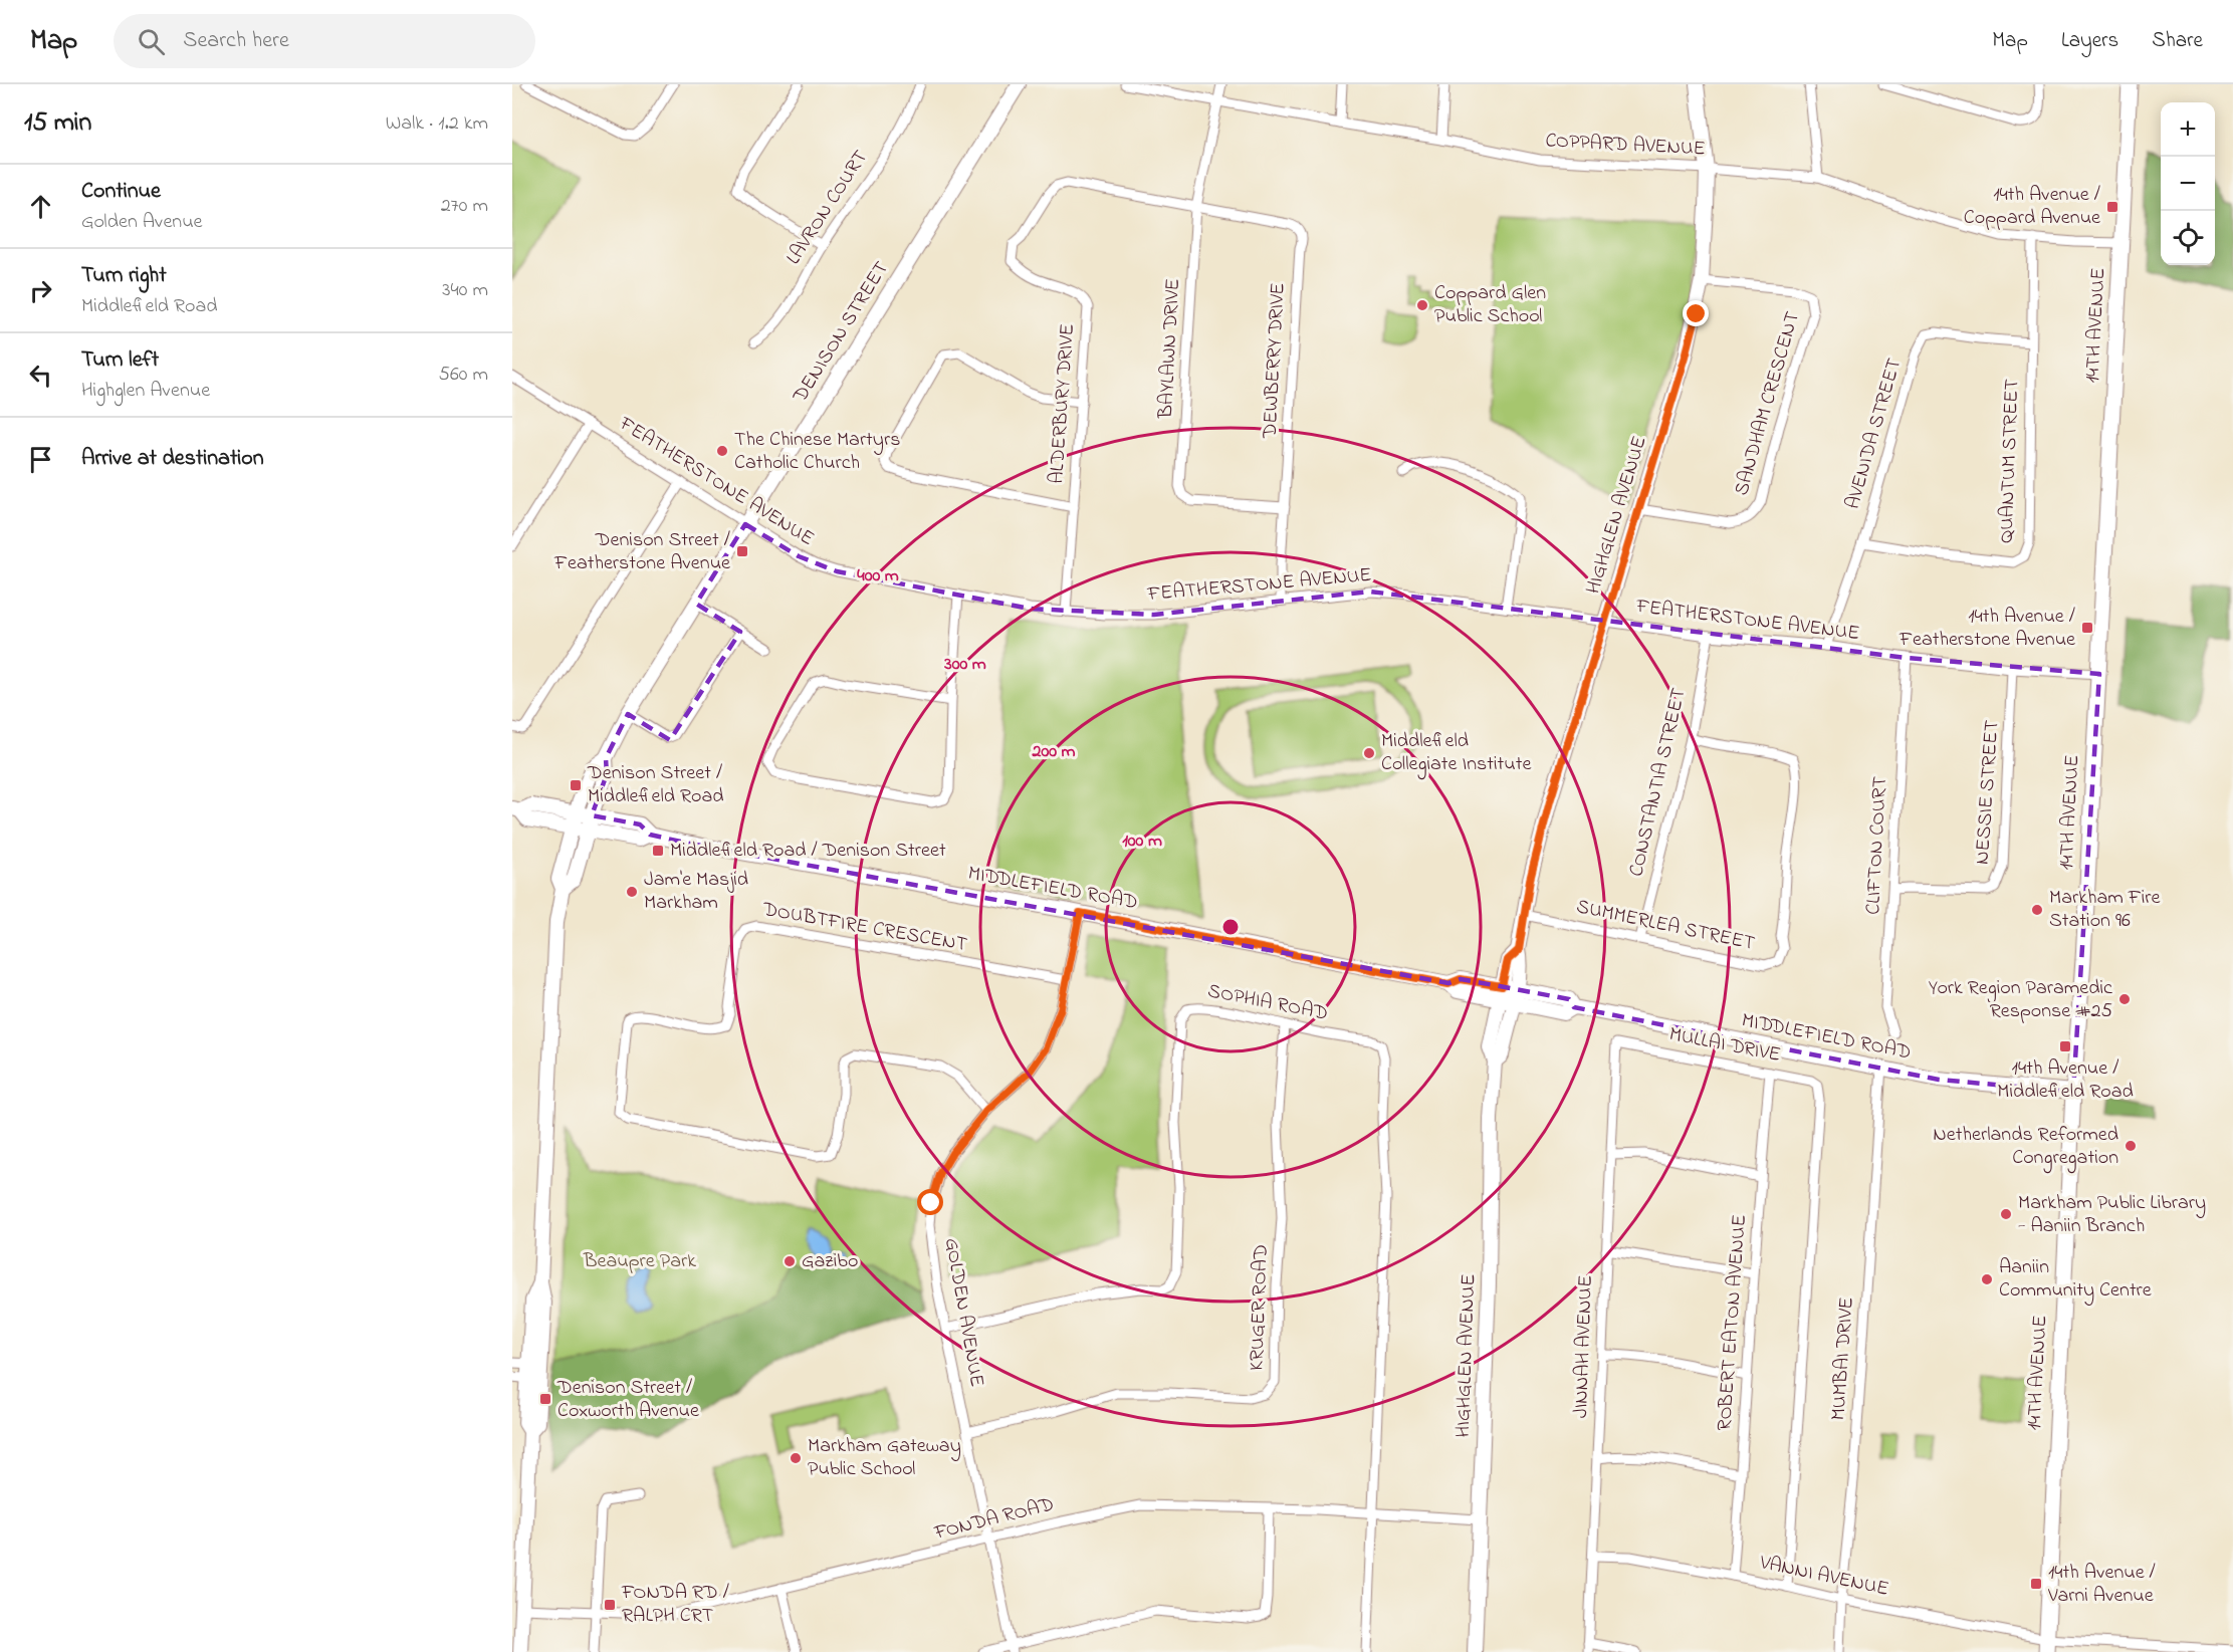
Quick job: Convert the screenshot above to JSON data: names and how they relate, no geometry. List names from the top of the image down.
{
  "streets": {
    "main road": ["14TH AVENUE"],
    "street": [
      "COPPARD AVENUE",
      "LAVRON COURT",
      "DENISON STREET",
      "BAYLAWN DRIVE",
      "DEWBERRY DRIVE",
      "ALDERBURY DRIVE",
      "SANDHAM CRESCENT",
      "AVENIDA STREET",
      "QUANTUM STREET",
      "FEATHERSTONE AVENUE",
      "HIGHGLEN AVENUE",
      "CONSTANTIA STREET",
      "NESSIE STREET",
      "CLIFTON COURT",
      "MIDDLEFIELD ROAD",
      "SUMMERLEA STREET",
      "DOUBTFIRE CRESCENT",
      "SOPHIA ROAD",
      "MULLAI DRIVE",
      "KRUGER ROAD",
      "GOLDEN AVENUE",
      "ROBERT EATON AVENUE",
      "JINNAH AVENUE",
      "MUMBAI DRIVE",
      "FONDA ROAD",
      "VANNI AVENUE"
    ]
  },
  "crossings": [
    ["COPPARD AVENUE", "14TH AVENUE"],
    ["COPPARD AVENUE", "BAYLAWN DRIVE"],
    ["COPPARD AVENUE", "QUANTUM STREET"],
    ["COPPARD AVENUE", "HIGHGLEN AVENUE"],
    ["14TH AVENUE", "FEATHERSTONE AVENUE"],
    ["14TH AVENUE", "MIDDLEFIELD ROAD"],
    ["14TH AVENUE", "VANNI AVENUE"],
    ["DENISON STREET", "FEATHERSTONE AVENUE"],
    ["DENISON STREET", "MIDDLEFIELD ROAD"],
    ["DENISON STREET", "FONDA ROAD"],
    ["BAYLAWN DRIVE", "DEWBERRY DRIVE"],
    ["BAYLAWN DRIVE", "ALDERBURY DRIVE"],
    ["DEWBERRY DRIVE", "ALDERBURY DRIVE"],
    ["DEWBERRY DRIVE", "FEATHERSTONE AVENUE"],
    ["ALDERBURY DRIVE", "FEATHERSTONE AVENUE"],
    ["SANDHAM CRESCENT", "HIGHGLEN AVENUE"],
    ["AVENIDA STREET", "QUANTUM STREET"],
    ["AVENIDA STREET", "FEATHERSTONE AVENUE"],
    ["FEATHERSTONE AVENUE", "HIGHGLEN AVENUE"],
    ["FEATHERSTONE AVENUE", "CONSTANTIA STREET"],
    ["FEATHERSTONE AVENUE", "NESSIE STREET"],
    ["FEATHERSTONE AVENUE", "CLIFTON COURT"],
    ["HIGHGLEN AVENUE", "MIDDLEFIELD ROAD"],
    ["HIGHGLEN AVENUE", "SUMMERLEA STREET"],
    ["HIGHGLEN AVENUE", "FONDA ROAD"],
    ["CONSTANTIA STREET", "SUMMERLEA STREET"],
    ["NESSIE STREET", "CLIFTON COURT"],
    ["MIDDLEFIELD ROAD", "GOLDEN AVENUE"],
    ["MIDDLEFIELD ROAD", "MUMBAI DRIVE"],
    ["DOUBTFIRE CRESCENT", "GOLDEN AVENUE"],
    ["SOPHIA ROAD", "KRUGER ROAD"],
    ["SOPHIA ROAD", "GOLDEN AVENUE"],
    ["SOPHIA ROAD", "FONDA ROAD"],
    ["MULLAI DRIVE", "ROBERT EATON AVENUE"],
    ["MULLAI DRIVE", "JINNAH AVENUE"],
    ["MULLAI DRIVE", "VANNI AVENUE"],
    ["KRUGER ROAD", "GOLDEN AVENUE"],
    ["GOLDEN AVENUE", "FONDA ROAD"],
    ["ROBERT EATON AVENUE", "VANNI AVENUE"],
    ["JINNAH AVENUE", "VANNI AVENUE"],
    ["MUMBAI DRIVE", "VANNI AVENUE"]
  ],
  "parks": ["Beaupre Park"],
  "places": {
    "transit": [
      "14th Avenue / Coppard Avenue",
      "Denison Street / Featherstone Avenue",
      "14th Avenue / Featherstone Avenue",
      "Denison Street / Middlefield Road",
      "Middlefield Road / Denison Street",
      "14th Avenue / Middlefield Road",
      "Denison Street / Coxworth Avenue",
      "14th Avenue / Varni Avenue",
      "FONDA RD / RALPH CRT"
    ],
    "other": [
      "Coppard Glen Public School",
      "The Chinese Martyrs Catholic Church",
      "Middlefield Collegiate Institute",
      "Jam'e Masjid Markham",
      "Markham Fire Station 96",
      "York Region Paramedic Response #25",
      "Netherlands Reformed Congregation",
      "Markham Public Library - Aaniin Branch",
      "Gazibo",
      "Aaniin Community Centre",
      "Markham Gateway Public School"
    ]
  },
  "page": {
    "header": "Map",
    "search": "Search here",
    "nav": ["Map", "Layers", "Share"],
    "heading": ["15 min", "Walk · 1.2 km"],
    "map_buttons": ["+", "−"],
    "list": [
      ["Continue", "Golden Avenue", "270 m"],
      ["Turn right", "Middlefield Road", "340 m"],
      ["Turn left", "Highglen Avenue", "560 m"],
      "Arrive at destination"
    ]
  },
  "rings": [
    "400 m",
    "300 m",
    "200 m",
    "100 m"
  ]
}
